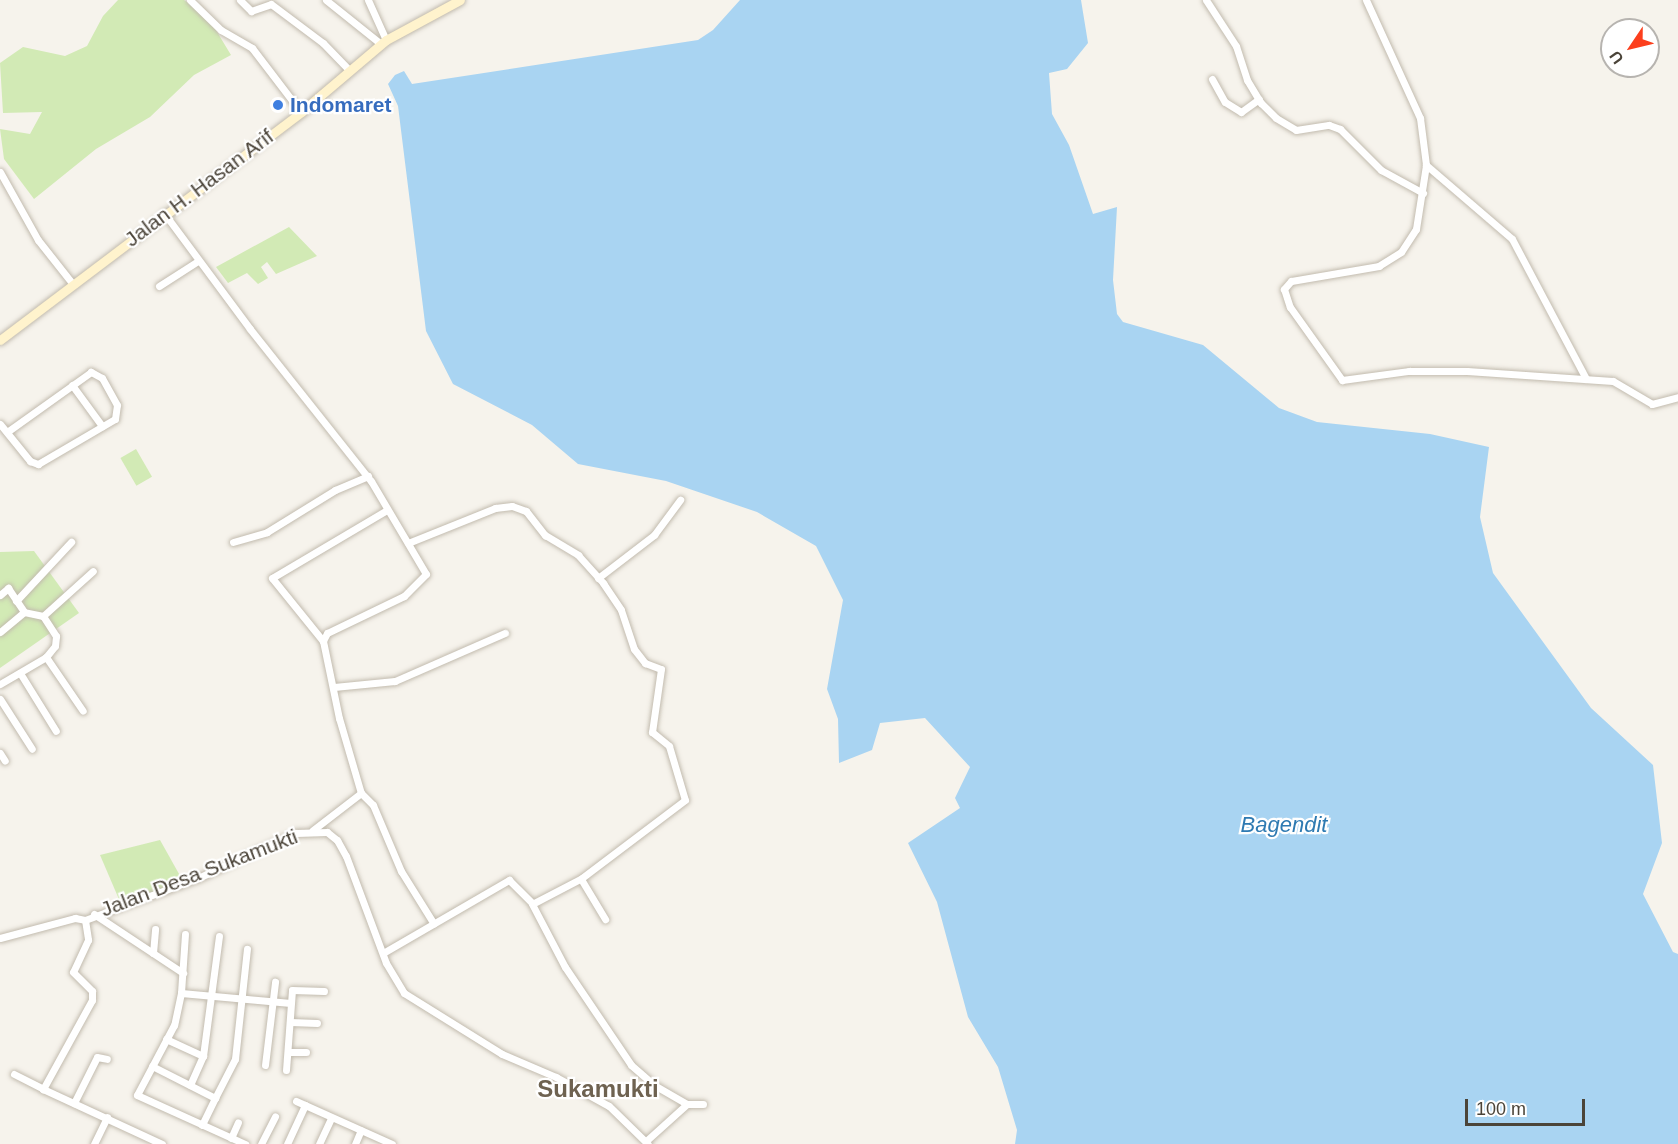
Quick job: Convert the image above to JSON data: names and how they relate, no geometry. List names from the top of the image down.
{
  "streets": {
    "main road": ["Jalan H. Hasan Arif"],
    "street": ["Jalan Desa Sukamukti"]
  },
  "districts": ["Sukamukti"],
  "water": ["Bagendit"],
  "places": ["Indomaret"],
  "scale_bar": "100 m",
  "north": "bottom left"
}
